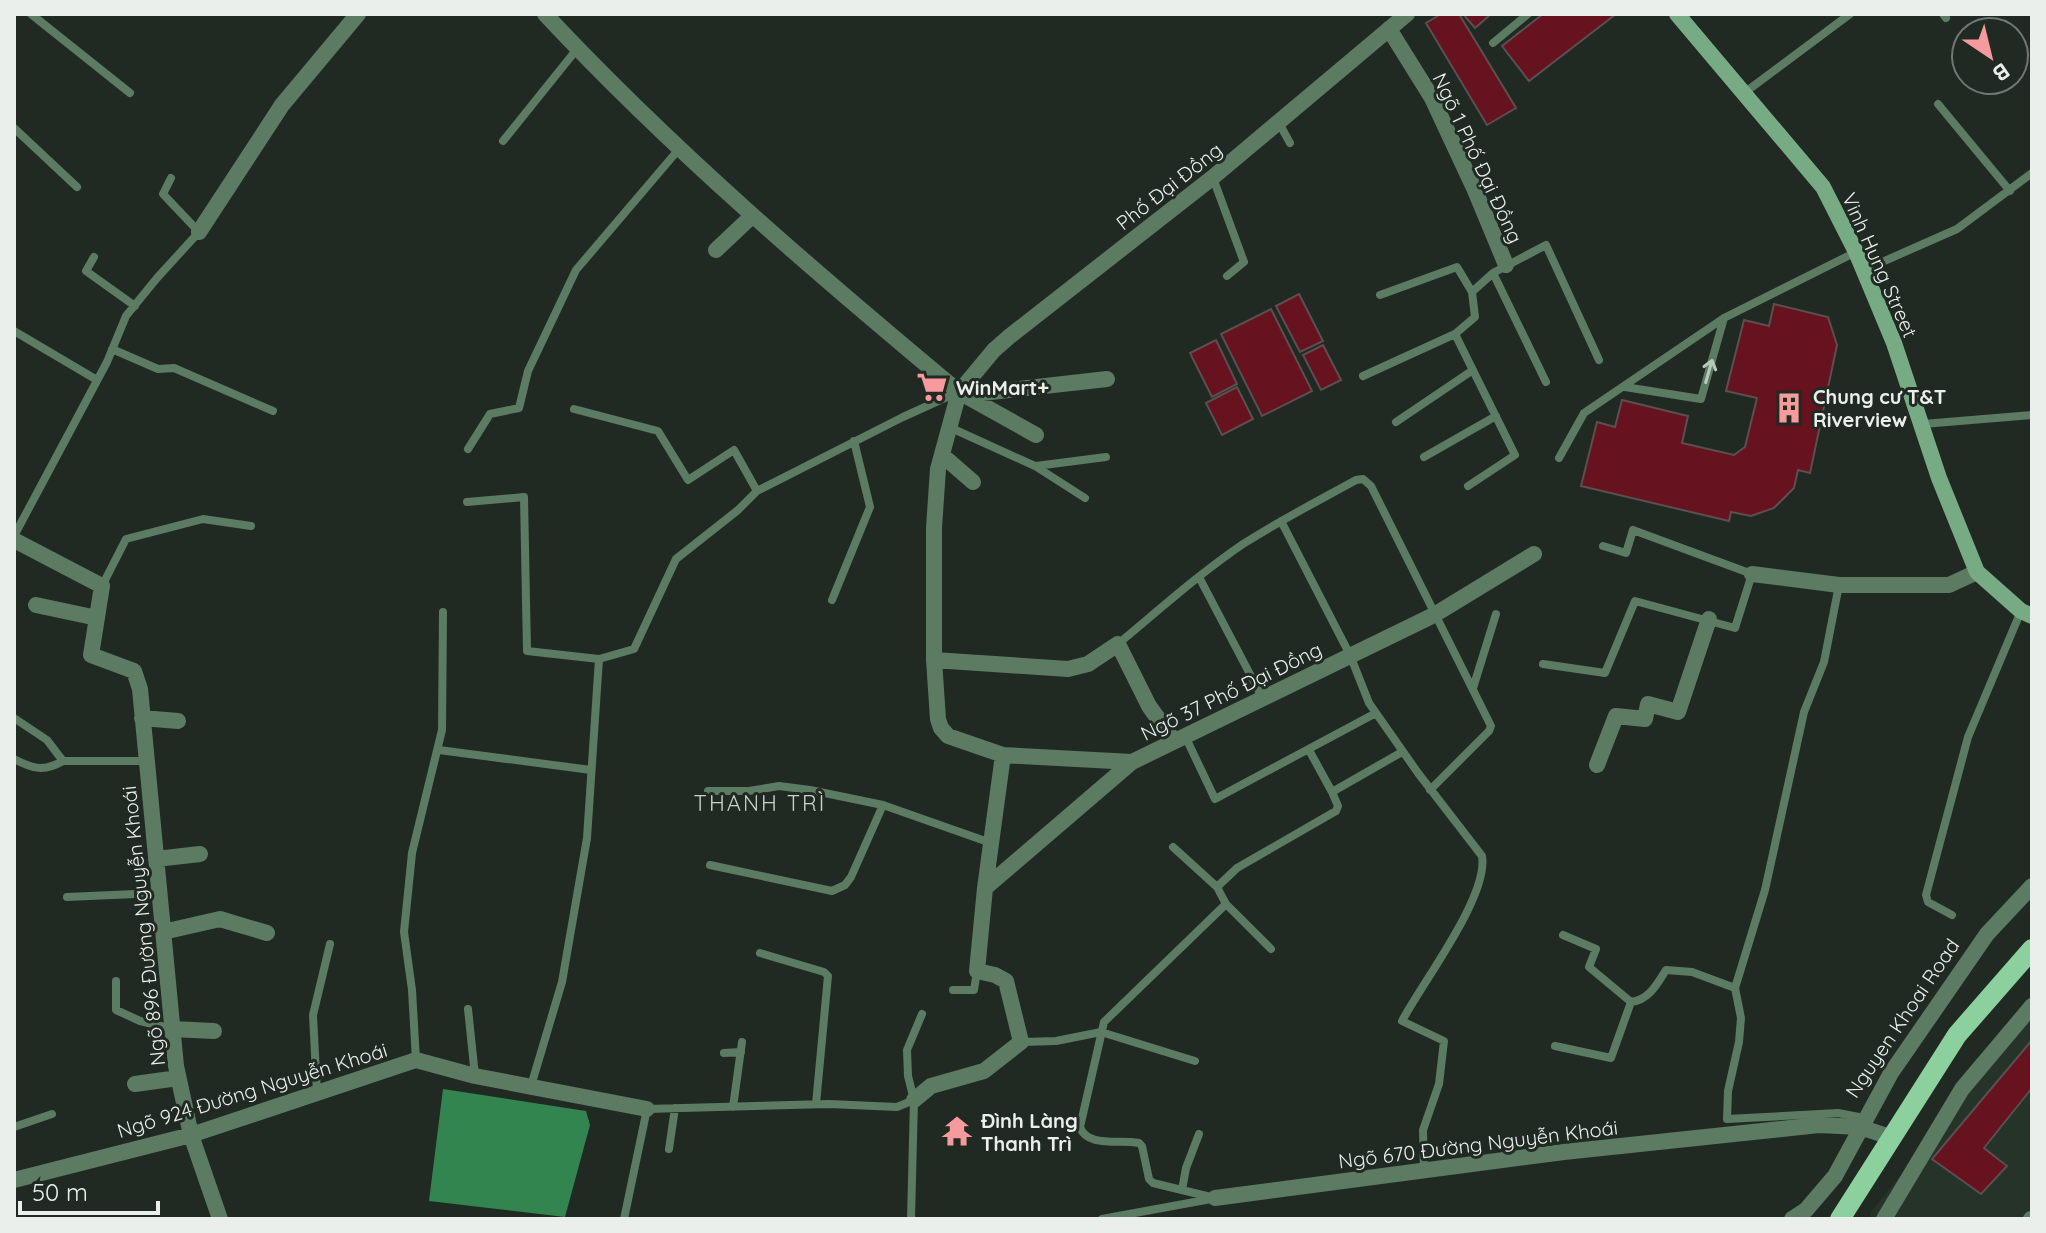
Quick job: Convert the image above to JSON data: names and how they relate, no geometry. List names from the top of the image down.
{
  "streets": {
    "main road": ["Vinh Hung Street"],
    "street": [
      "Ngõ 1 Phố Đại Đồng",
      "Phố Đại Đồng",
      "Ngõ 37 Phố Đại Đồng",
      "Ngõ 896 Đường Nguyễn Khoái",
      "Nguyen Khoai Road",
      "Ngõ 924 Đường Nguyễn Khoái",
      "Ngõ 670 Đường Nguyễn Khoái"
    ]
  },
  "crossings": [
    ["Ngõ 1 Phố Đại Đồng", "Phố Đại Đồng"],
    ["Phố Đại Đồng", "Ngõ 37 Phố Đại Đồng"],
    ["Ngõ 896 Đường Nguyễn Khoái", "Ngõ 924 Đường Nguyễn Khoái"],
    ["Nguyen Khoai Road", "Ngõ 670 Đường Nguyễn Khoái"]
  ],
  "districts": ["THANH TRÌ"],
  "places": {
    "supermarket": ["WinMart+"],
    "building": ["Chung cư T&T Riverview"],
    "temple": ["Đình Làng Thanh Trì"]
  },
  "scale_bar": "50 m",
  "north": "bottom right"
}
